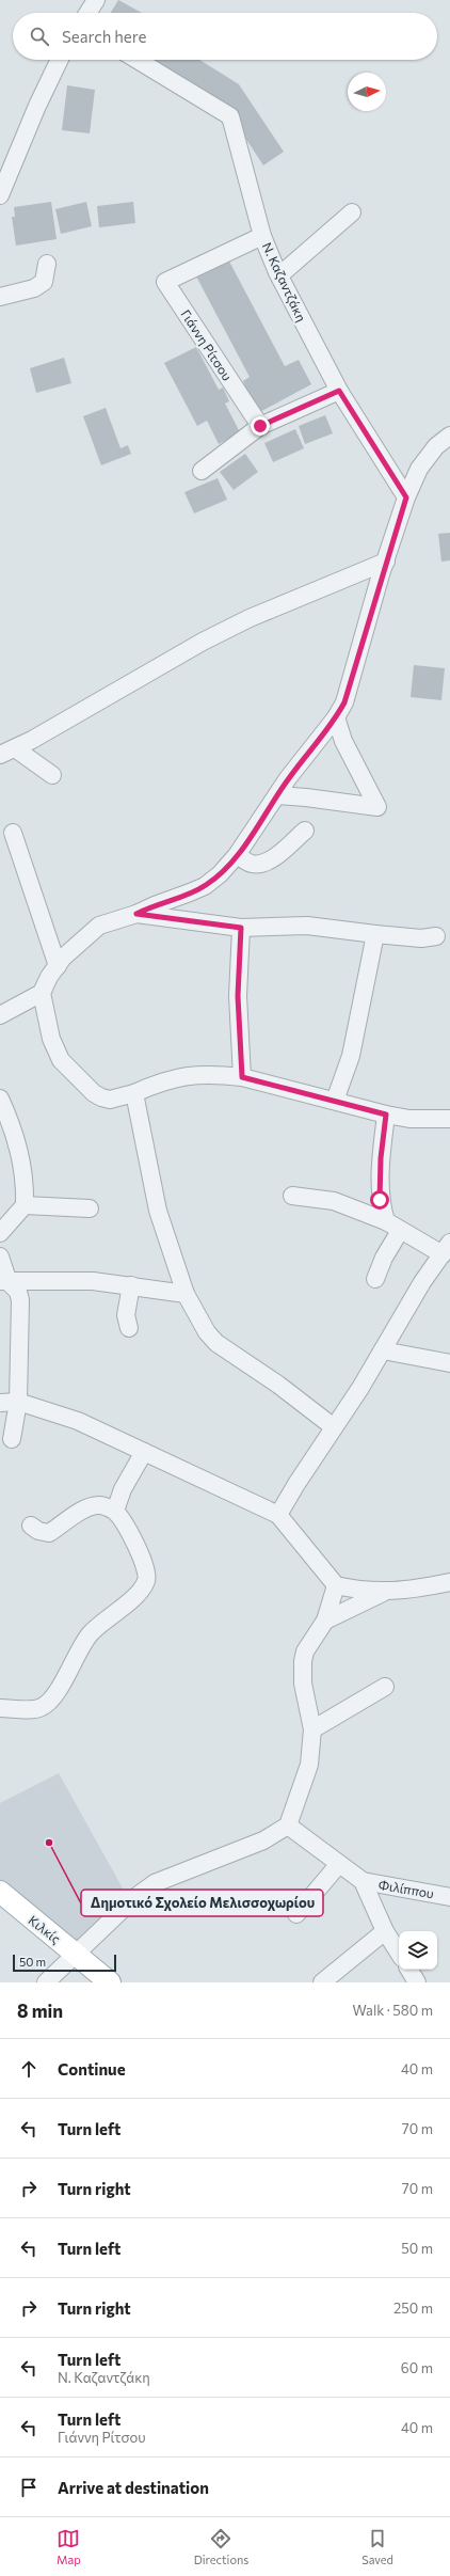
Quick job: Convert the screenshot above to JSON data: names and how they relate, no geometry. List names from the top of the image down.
{
  "streets": {
    "main road": ["Κιλκίς"],
    "street": ["Ν. Καζαντζάκη", "Γιάννη Ρίτσου", "Φιλίππου"]
  },
  "crossings": [
    ["Ν. Καζαντζάκη", "Γιάννη Ρίτσου"]
  ],
  "places": ["Δημοτικό Σχολείο Μελισσοχωρίου"],
  "scale_bar": "50 m",
  "north": "right",
  "page": {
    "search": "Search here",
    "scale": "50 m",
    "heading": ["8 min", "Walk · 580 m"],
    "list": [
      ["Continue", "40 m"],
      ["Turn left", "70 m"],
      ["Turn right", "70 m"],
      ["Turn left", "50 m"],
      ["Turn right", "250 m"],
      ["Turn left", "Ν. Καζαντζάκη", "60 m"],
      ["Turn left", "Γιάννη Ρίτσου", "40 m"],
      "Arrive at destination"
    ],
    "nav": ["Map", "Directions", "Saved"]
  }
}
